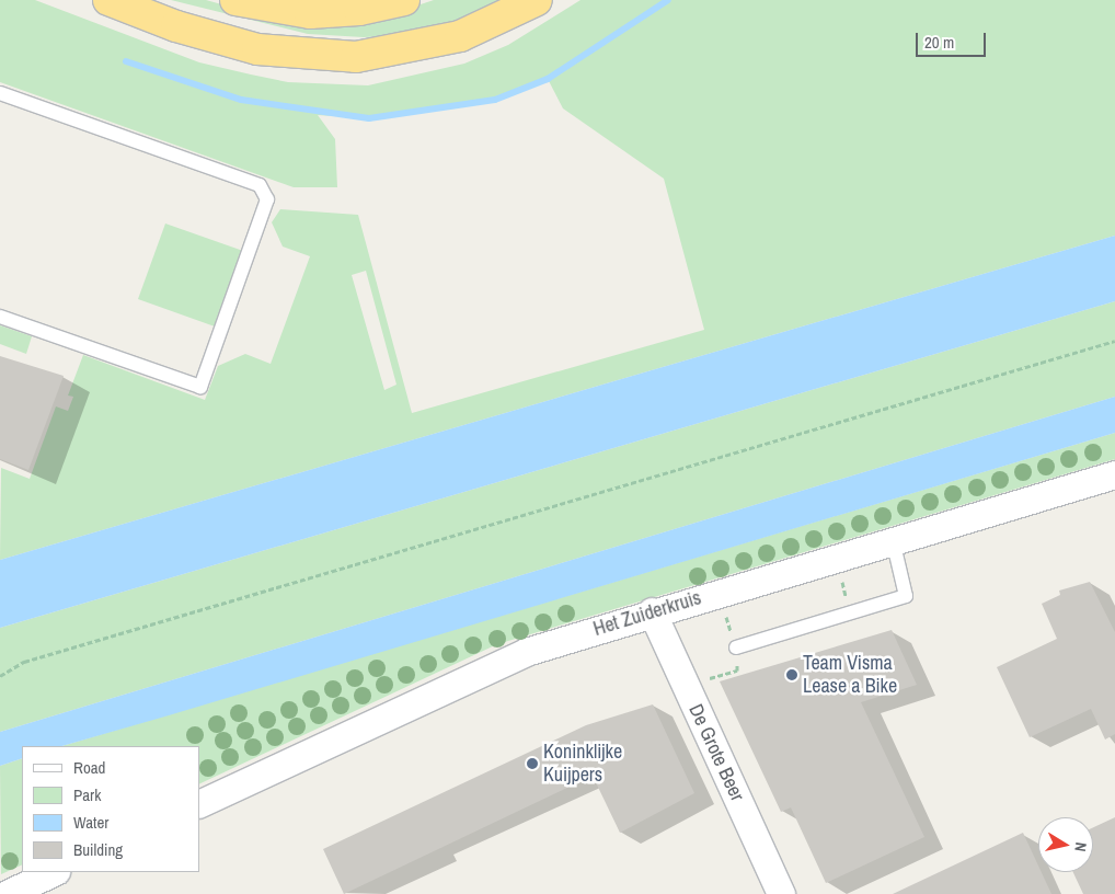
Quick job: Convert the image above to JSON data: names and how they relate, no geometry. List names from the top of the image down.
{
  "streets": {
    "street": ["Het Zuiderkruis", "De Grote Beer"]
  },
  "crossings": [
    ["Het Zuiderkruis", "De Grote Beer"]
  ],
  "places": ["Team Visma Lease a Bike", "Koninklijke Kuijpers"],
  "legend": [
    "Road",
    "Park",
    "Water",
    "Building"
  ],
  "scale_bar": "20 m",
  "north": "right"
}
